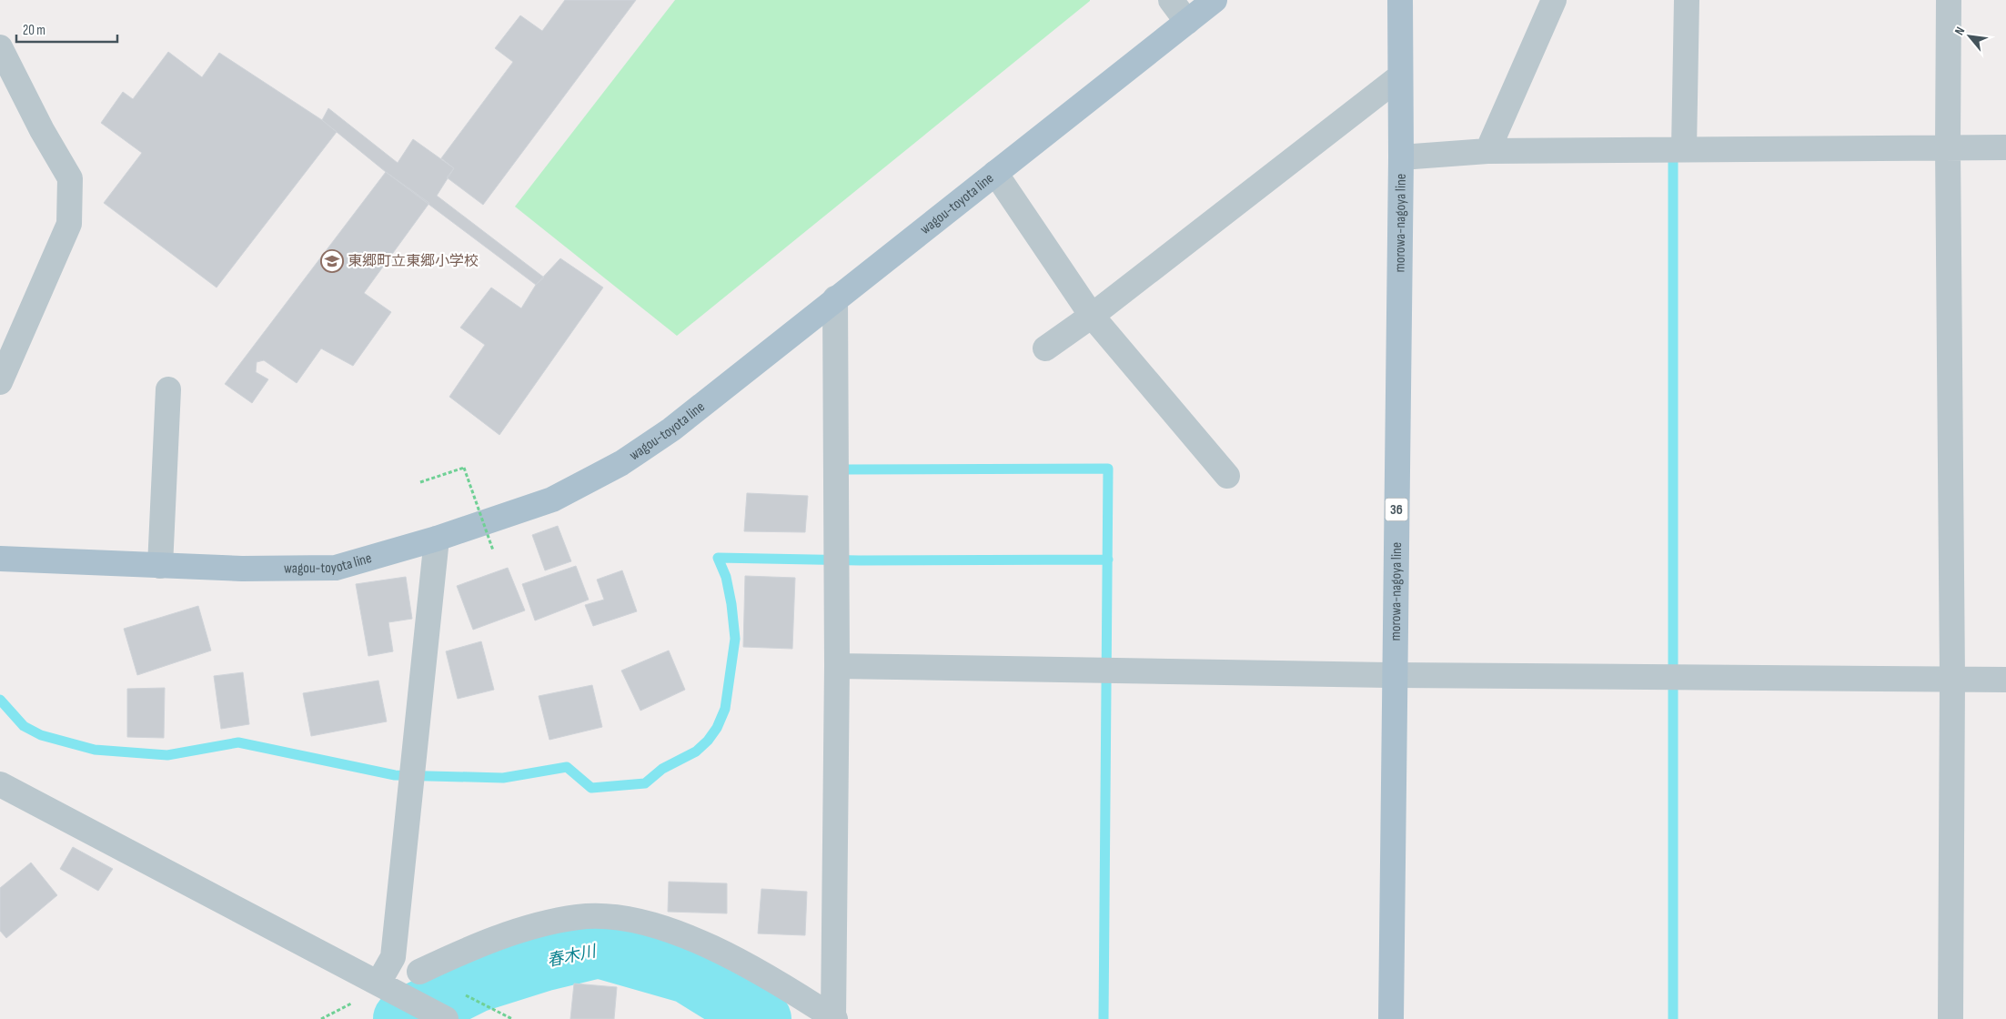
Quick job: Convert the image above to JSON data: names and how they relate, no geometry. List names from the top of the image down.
{
  "streets": {
    "main road": ["wagou-toyota line", "morowa-nagoya line", "36"]
  },
  "water": ["春木川"],
  "places": {
    "school or university": ["東郷町立東郷小学校"]
  },
  "scale_bar": "20 m",
  "north": "top left"
}
